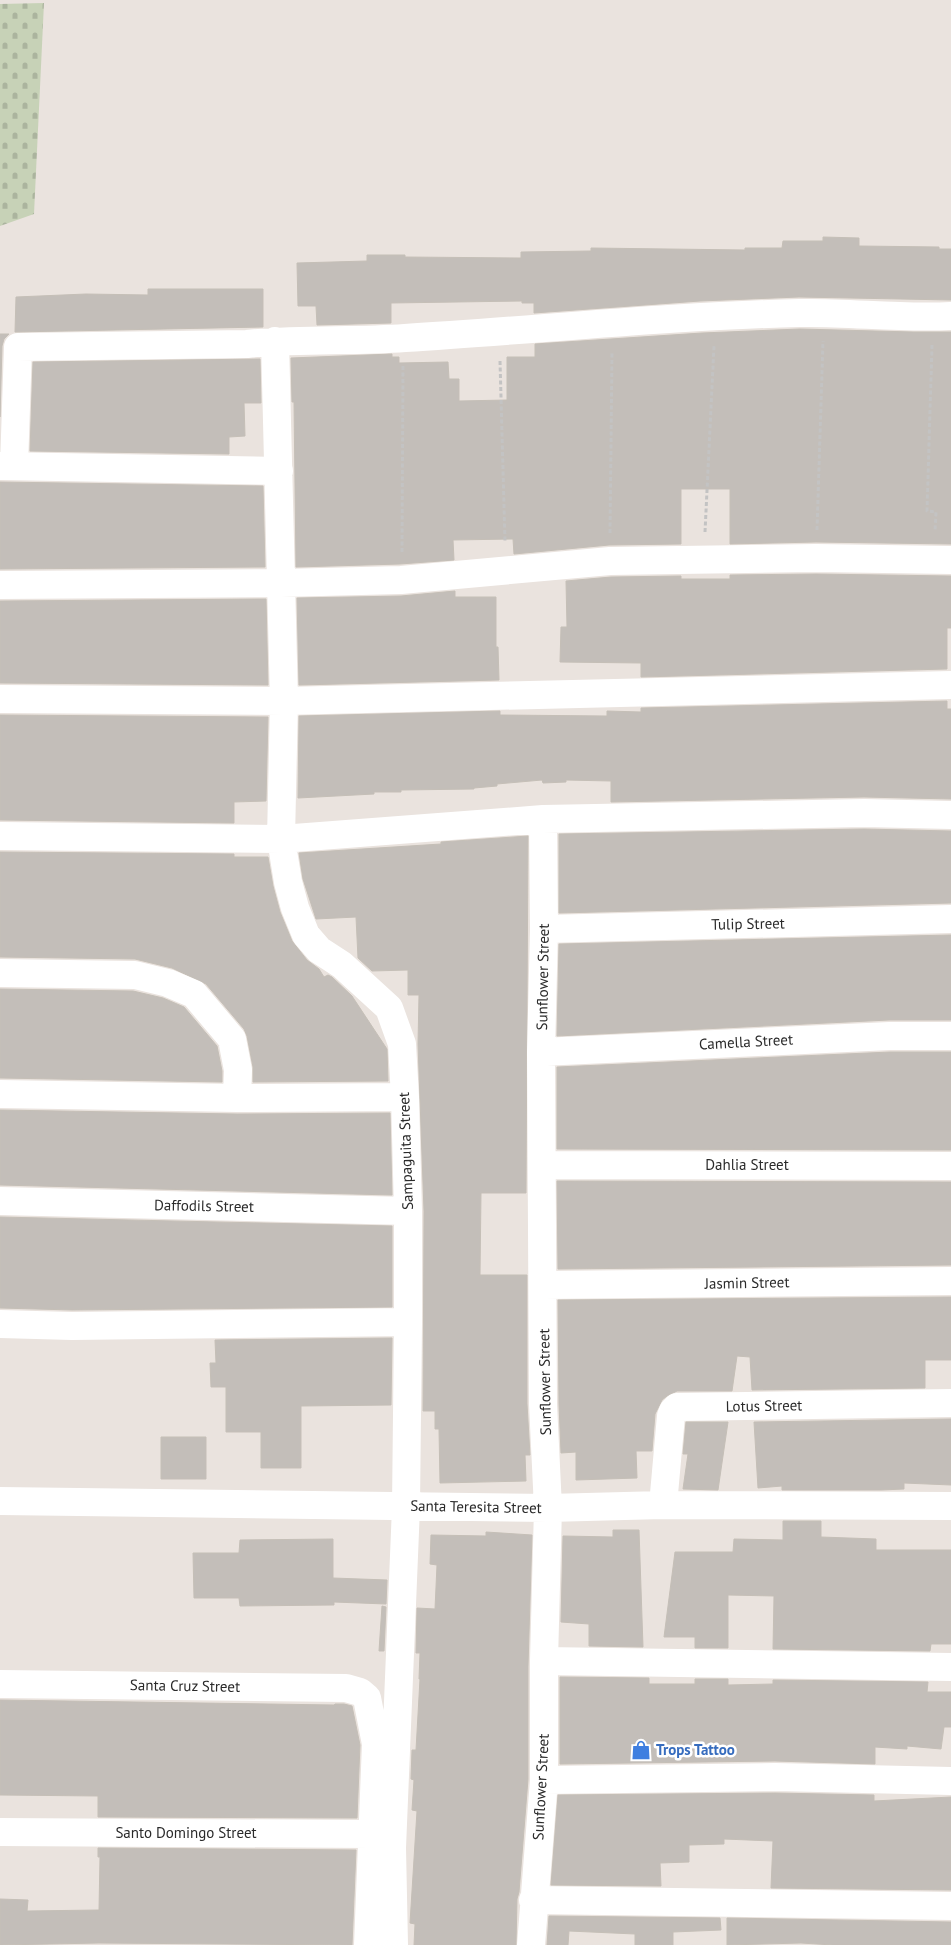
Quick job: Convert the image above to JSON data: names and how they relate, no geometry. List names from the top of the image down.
{
  "streets": {
    "street": [
      "Tulip Street",
      "Sunflower Street",
      "Camella Street",
      "Sampaguita Street",
      "Dahlia Street",
      "Daffodils Street",
      "Jasmin Street",
      "Lotus Street",
      "Santa Teresita Street",
      "Santa Cruz Street",
      "Santo Domingo Street"
    ]
  },
  "crossings": [
    ["Tulip Street", "Sunflower Street"],
    ["Sunflower Street", "Camella Street"],
    ["Sunflower Street", "Dahlia Street"],
    ["Sunflower Street", "Jasmin Street"],
    ["Sunflower Street", "Santa Teresita Street"],
    ["Sampaguita Street", "Daffodils Street"],
    ["Sampaguita Street", "Santa Teresita Street"],
    ["Lotus Street", "Santa Teresita Street"],
    ["Santa Cruz Street", "Santo Domingo Street"]
  ],
  "places": {
    "shop": ["Trops Tattoo"]
  }
}
